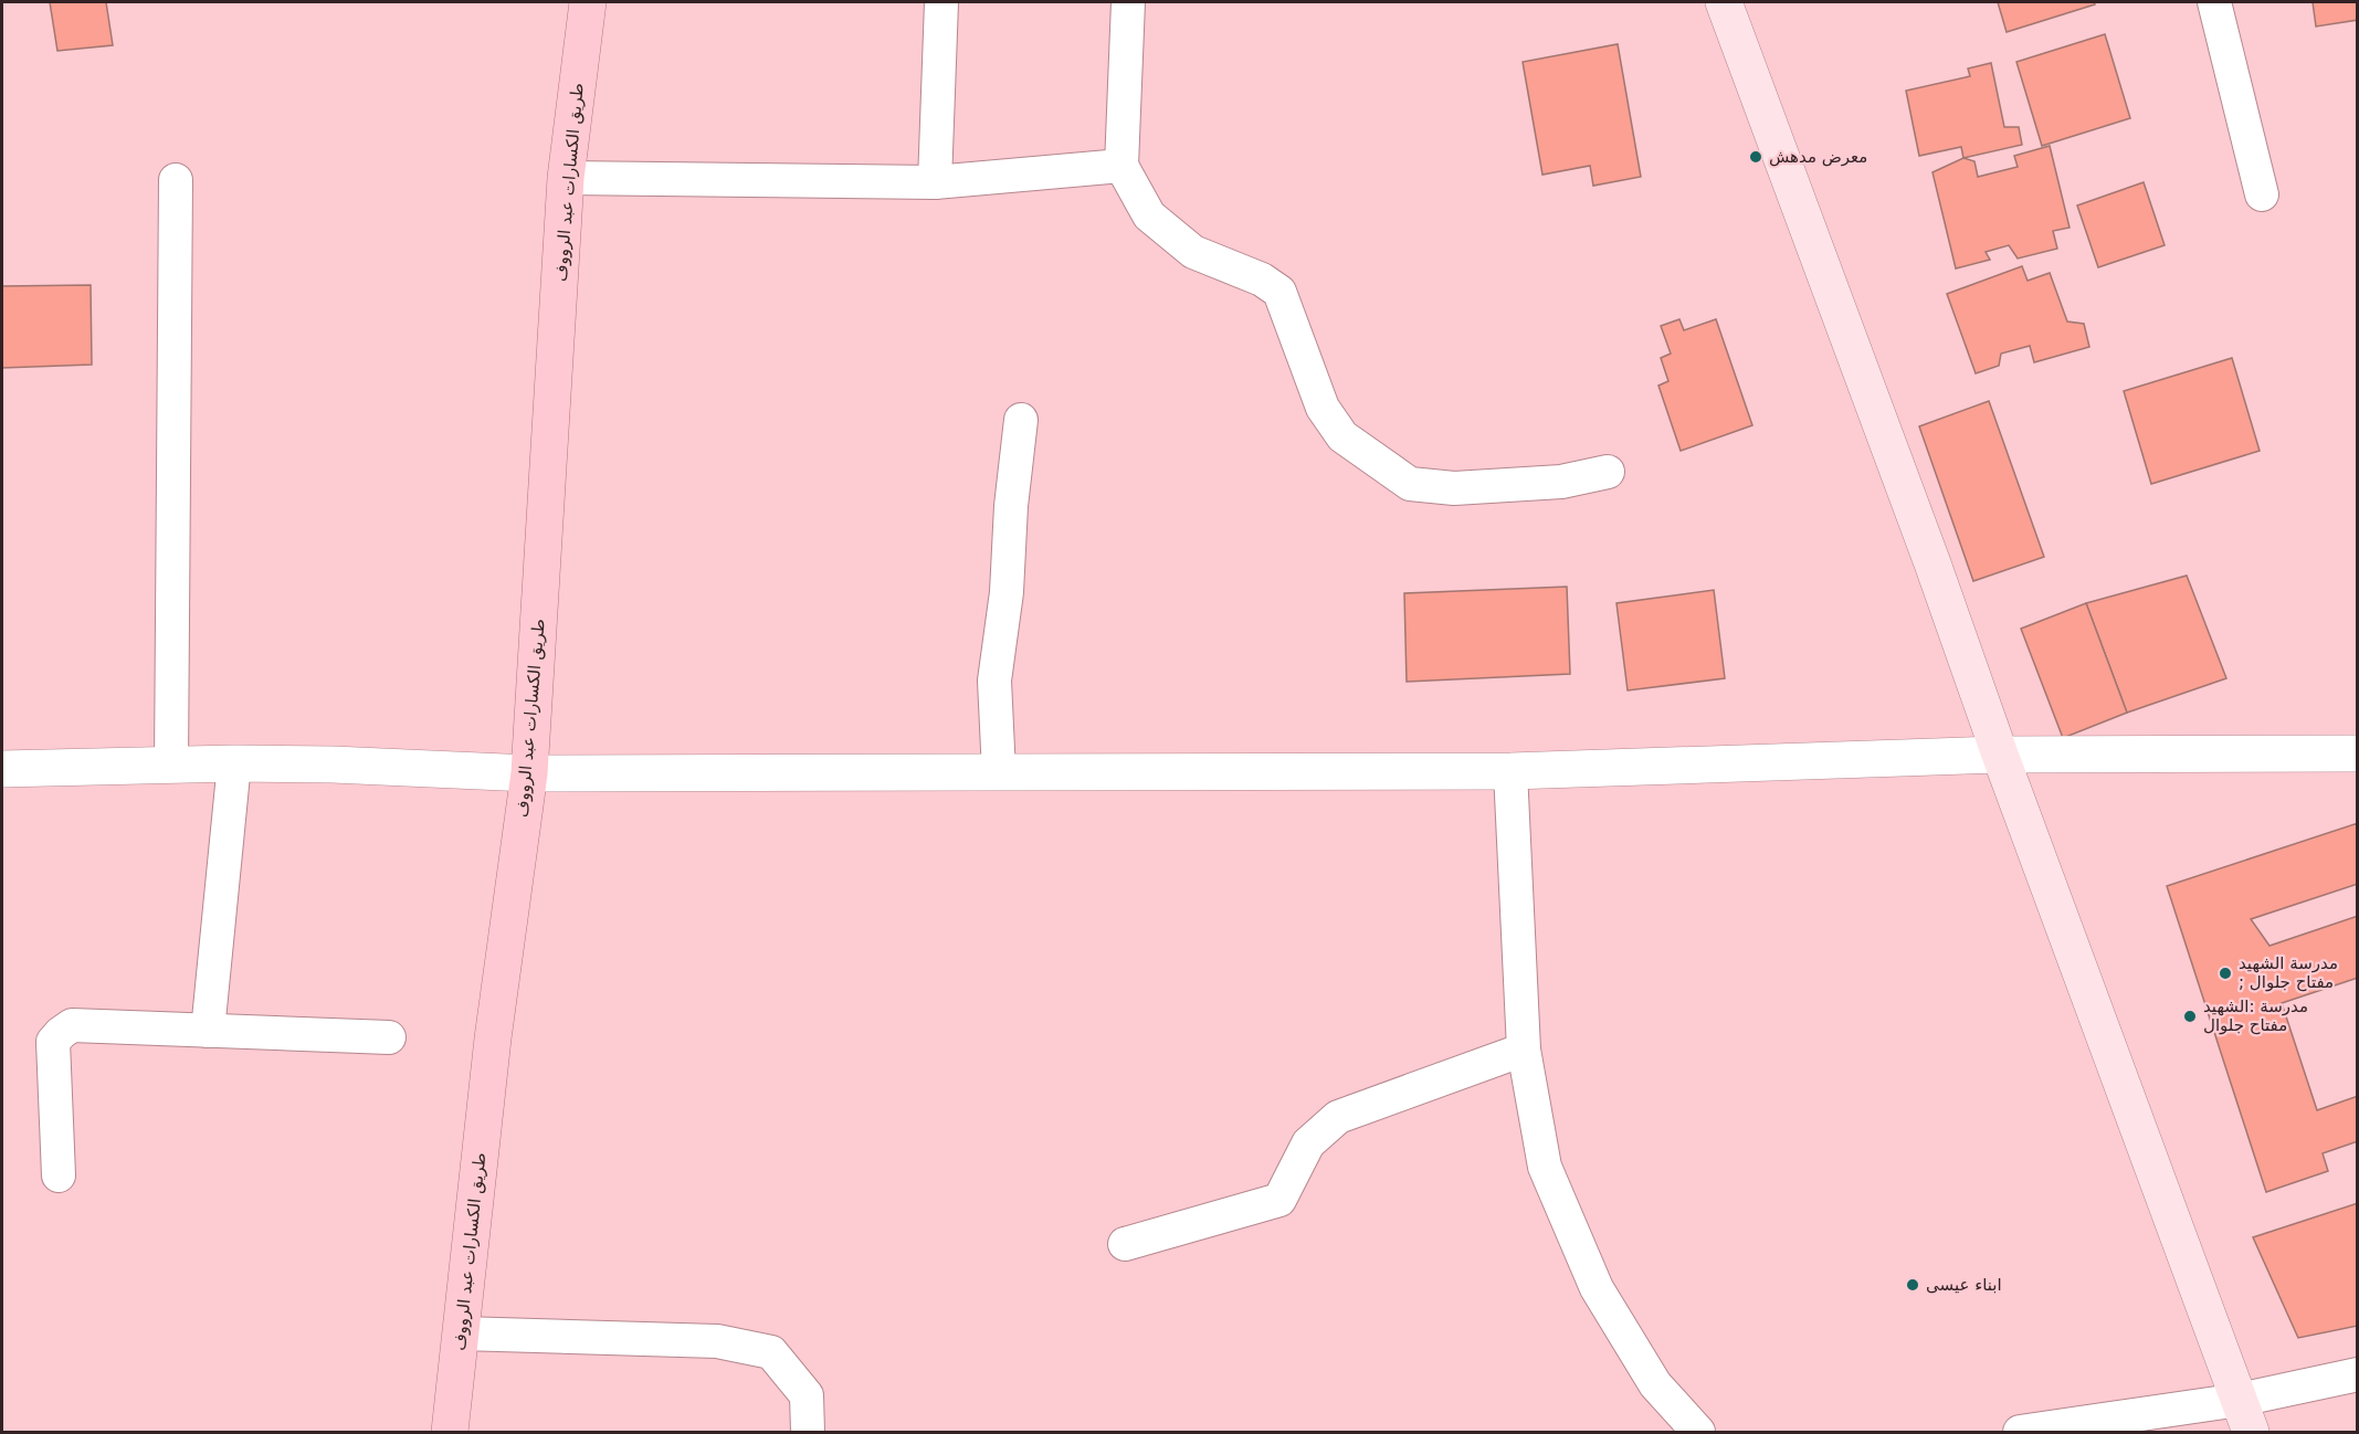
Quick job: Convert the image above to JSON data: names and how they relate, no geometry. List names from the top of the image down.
{
  "streets": {
    "main road": ["طريق الكسارات عبد الرووف"]
  },
  "places": [
    "معرض مدهش",
    "مدرسة الشهيد ; مفتاح جلوال",
    "مدرسة :الشهيد مفتاح جلوال",
    "ابناء عيسى"
  ]
}
